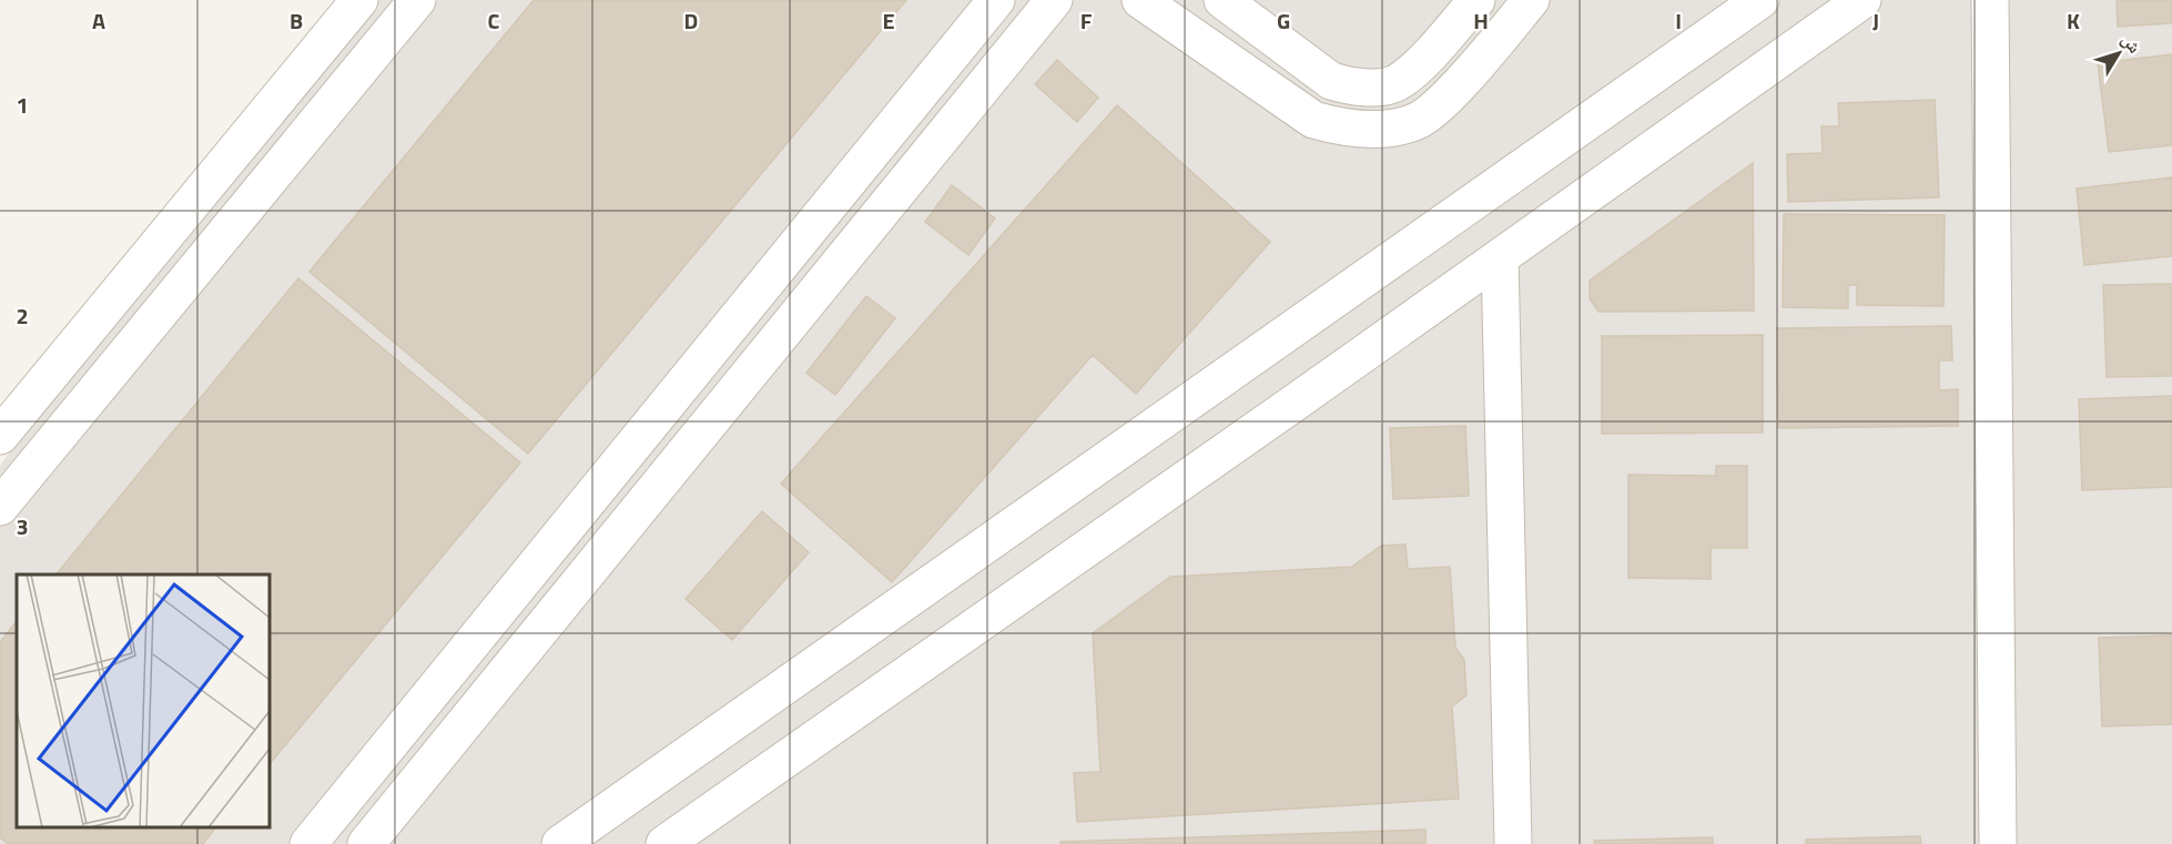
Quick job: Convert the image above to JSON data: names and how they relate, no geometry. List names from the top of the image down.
{
  "north": "top right",
  "grid": {
    "columns": [
      "A",
      "B",
      "C",
      "D",
      "E",
      "F",
      "G",
      "H",
      "I",
      "J",
      "K"
    ],
    "rows": ["1", "2", "3"]
  }
}
